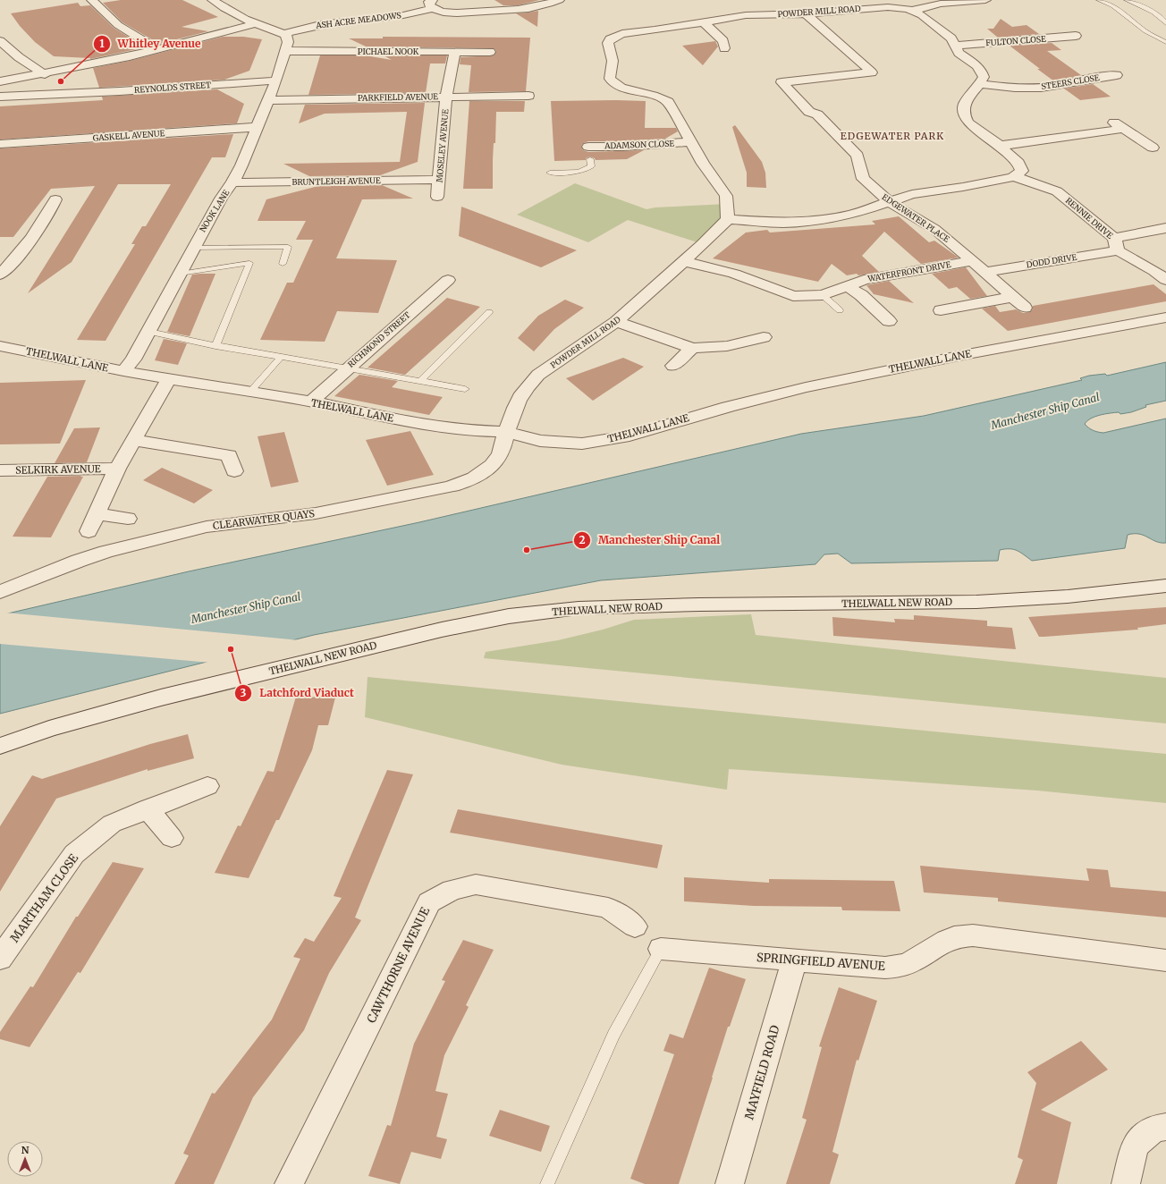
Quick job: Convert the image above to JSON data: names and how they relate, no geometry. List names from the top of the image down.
{
  "streets": {
    "street": [
      "POWDER MILL ROAD",
      "ASH ACRE MEADOWS",
      "FULTON CLOSE",
      "PICHAEL NOOK",
      "STEERS CLOSE",
      "REYNOLDS STREET",
      "PARKFIELD AVENUE",
      "GASKELL AVENUE",
      "ADAMSON CLOSE",
      "MOSELEY AVENUE",
      "BRUNTLEIGH AVENUE",
      "NOOK LANE",
      "EDGEWATER PLACE",
      "RENNIE DRIVE",
      "DODD DRIVE",
      "WATERFRONT DRIVE",
      "RICHMOND STREET",
      "THELWALL LANE",
      "SELKIRK AVENUE",
      "CLEARWATER QUAYS",
      "THELWALL NEW ROAD",
      "MARTHAM CLOSE",
      "SPRINGFIELD AVENUE",
      "CAWTHORNE AVENUE",
      "MAYFIELD ROAD"
    ]
  },
  "crossings": [
    ["POWDER MILL ROAD", "FULTON CLOSE"],
    ["POWDER MILL ROAD", "STEERS CLOSE"],
    ["POWDER MILL ROAD", "ADAMSON CLOSE"],
    ["POWDER MILL ROAD", "EDGEWATER PLACE"],
    ["POWDER MILL ROAD", "WATERFRONT DRIVE"],
    ["POWDER MILL ROAD", "THELWALL LANE"],
    ["POWDER MILL ROAD", "CLEARWATER QUAYS"],
    ["ASH ACRE MEADOWS", "PICHAEL NOOK"],
    ["ASH ACRE MEADOWS", "NOOK LANE"],
    ["PICHAEL NOOK", "MOSELEY AVENUE"],
    ["PICHAEL NOOK", "NOOK LANE"],
    ["REYNOLDS STREET", "NOOK LANE"],
    ["PARKFIELD AVENUE", "MOSELEY AVENUE"],
    ["PARKFIELD AVENUE", "NOOK LANE"],
    ["GASKELL AVENUE", "NOOK LANE"],
    ["MOSELEY AVENUE", "BRUNTLEIGH AVENUE"],
    ["BRUNTLEIGH AVENUE", "NOOK LANE"],
    ["NOOK LANE", "THELWALL LANE"],
    ["EDGEWATER PLACE", "DODD DRIVE"],
    ["EDGEWATER PLACE", "WATERFRONT DRIVE"],
    ["RENNIE DRIVE", "DODD DRIVE"],
    ["RICHMOND STREET", "THELWALL LANE"],
    ["THELWALL LANE", "CLEARWATER QUAYS"],
    ["SPRINGFIELD AVENUE", "MAYFIELD ROAD"]
  ],
  "districts": ["EDGEWATER PARK"],
  "water": ["Manchester Ship Canal"],
  "places": ["Whitley Avenue", "Manchester Ship Canal", "Latchford Viaduct"],
  "north": "top"
}
